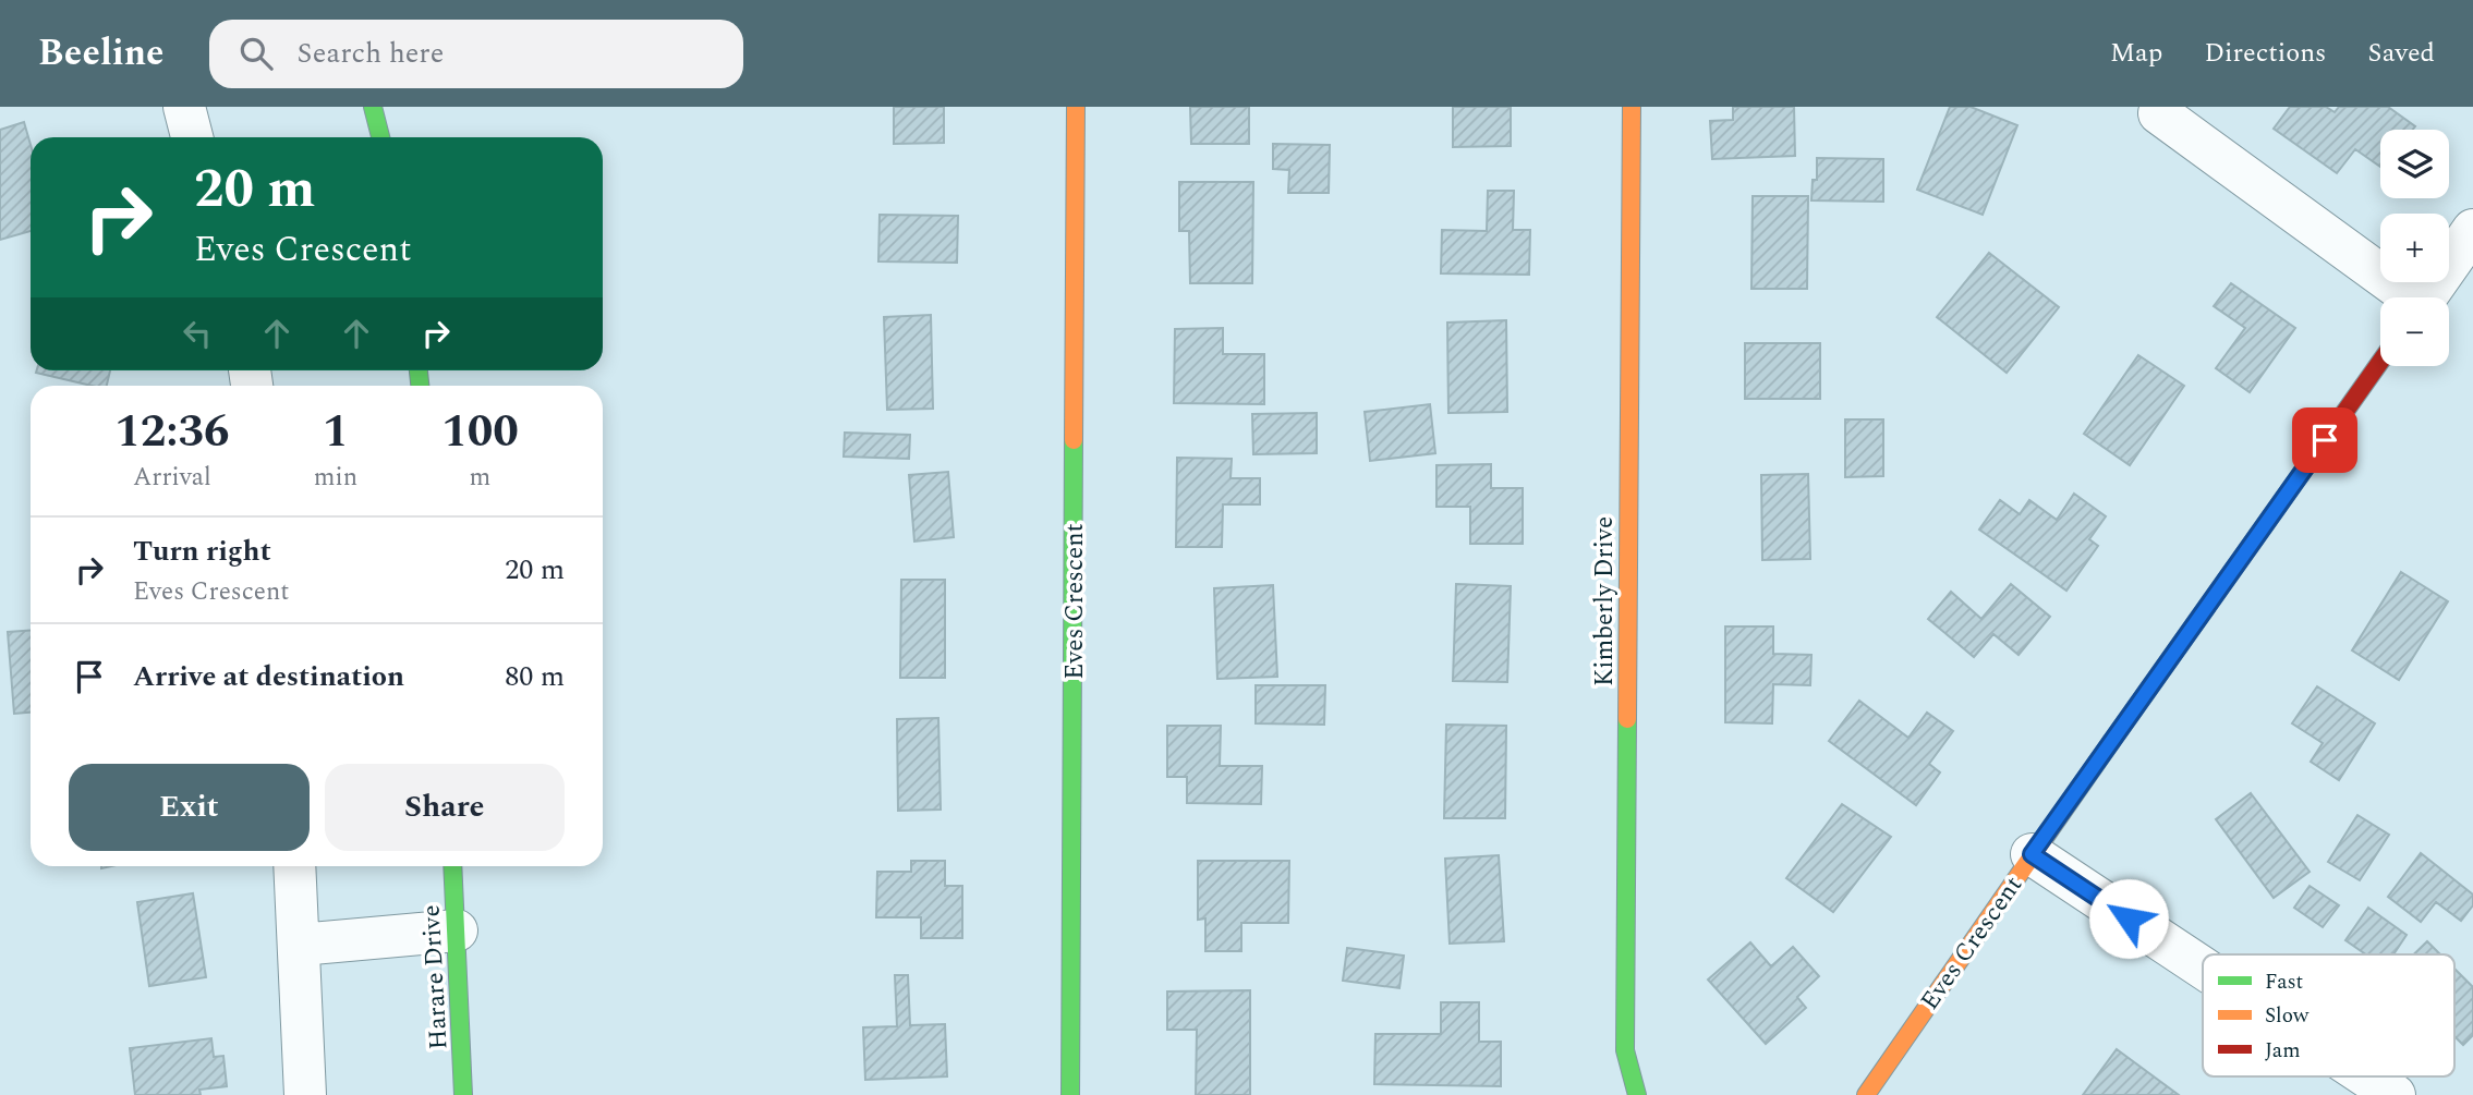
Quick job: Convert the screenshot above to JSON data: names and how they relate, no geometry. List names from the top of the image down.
{
  "streets": {
    "street": ["Eves Crescent", "Kimberly Drive", "Harare Drive"]
  },
  "legend": ["Fast", "Slow", "Jam"],
  "page": {
    "header": "Beeline",
    "search": "Search here",
    "nav": ["Map", "Directions", "Saved"],
    "map_buttons": ["+", "−"],
    "turn": ["20 m", "Eves Crescent"],
    "eta": [
      "12:36",
      "Arrival",
      "1",
      "min",
      "100",
      "m"
    ],
    "list": [
      {
        "name": "Turn right",
        "note": "Eves Crescent",
        "value": "20 m"
      },
      {
        "name": "Arrive at destination",
        "value": "80 m"
      }
    ],
    "buttons": ["Exit", "Share"]
  }
}
